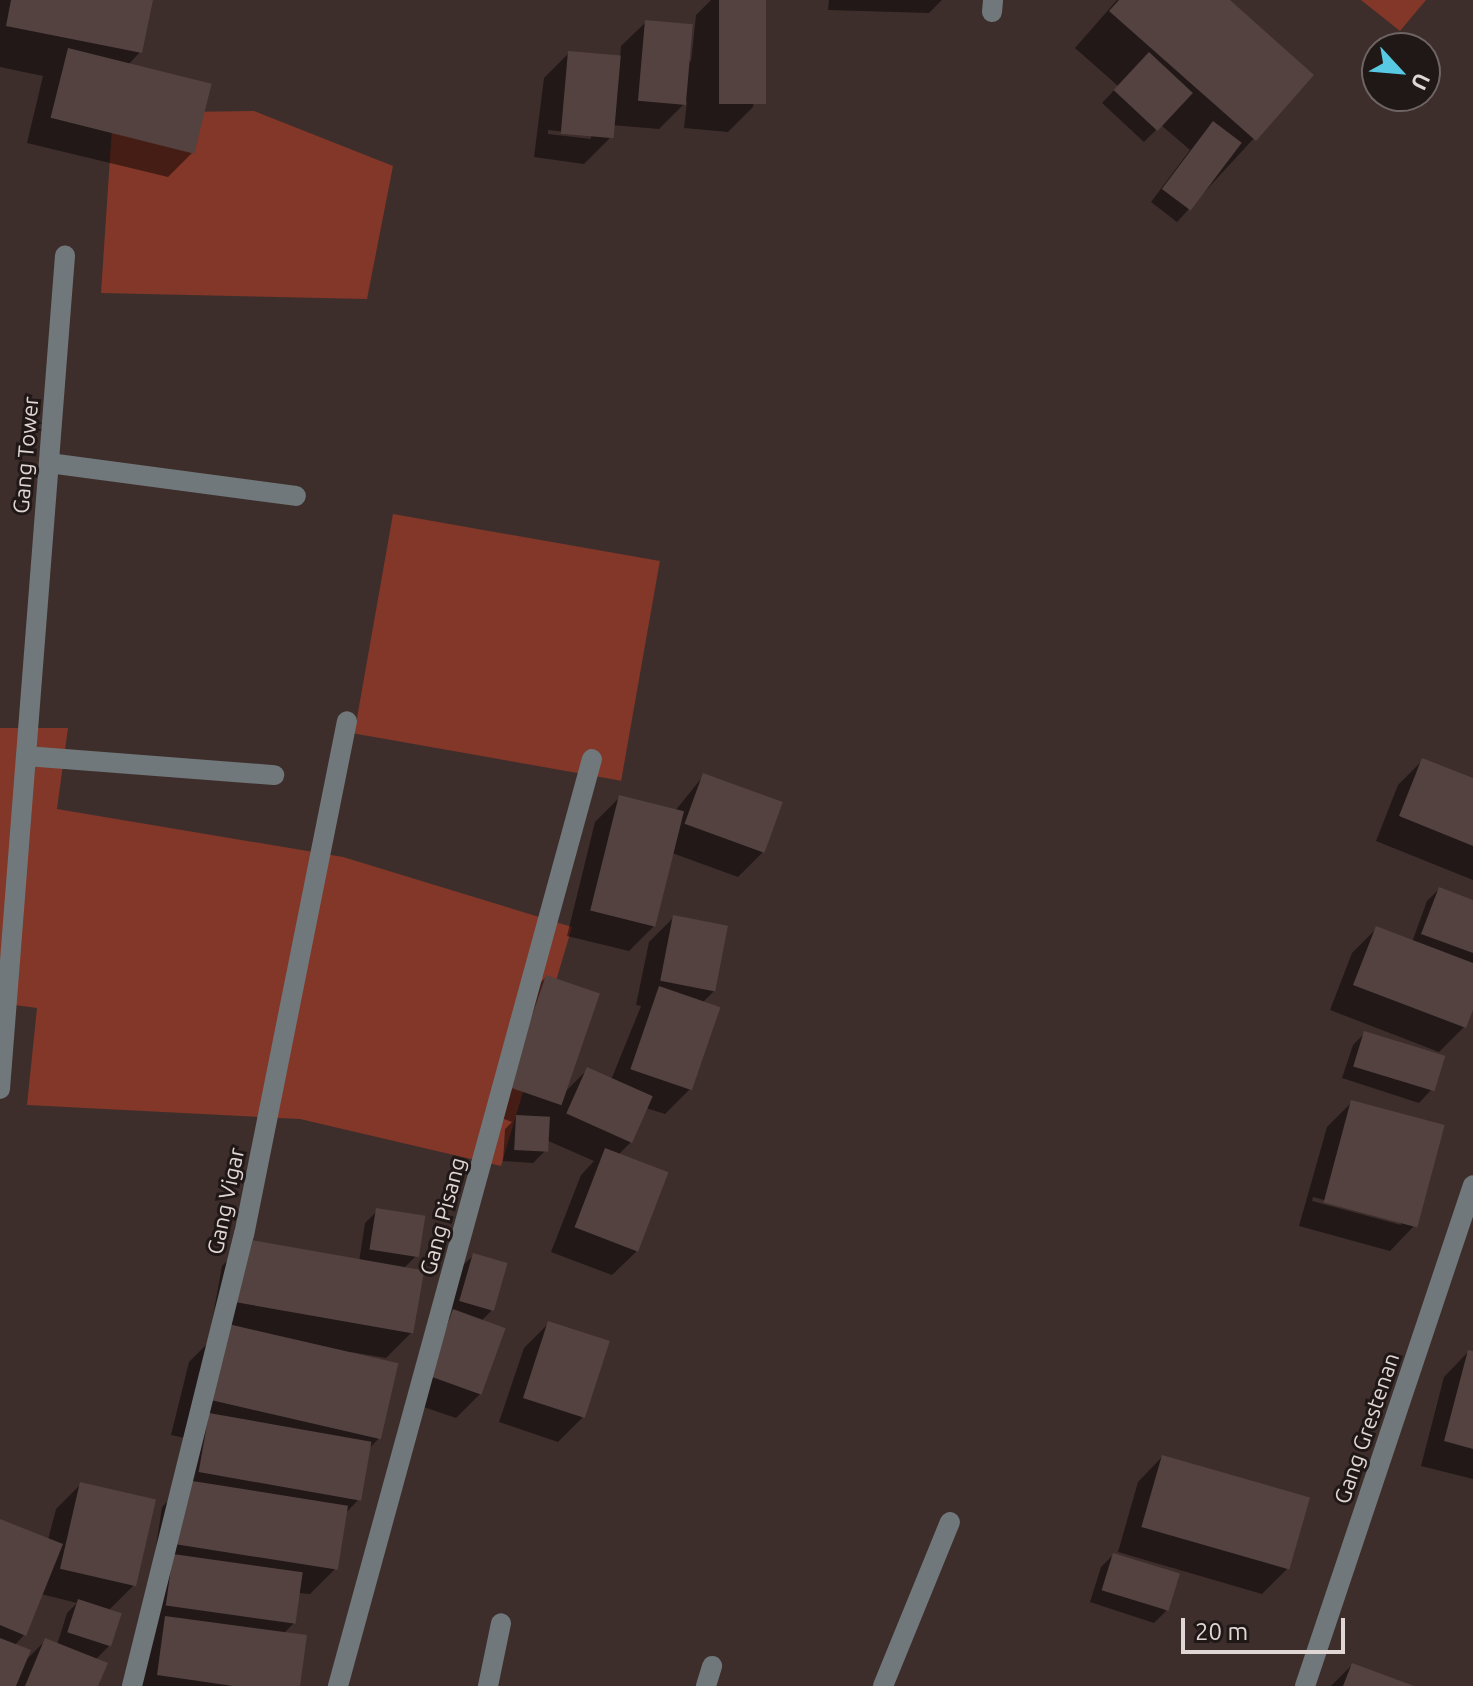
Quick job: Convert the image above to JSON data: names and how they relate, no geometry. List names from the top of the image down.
{
  "streets": {
    "street": [
      "Gang Tower",
      "Gang Vigar",
      "Gang Pisang",
      "Gang Grestenan"
    ]
  },
  "scale_bar": "20 m",
  "north": "bottom right"
}
